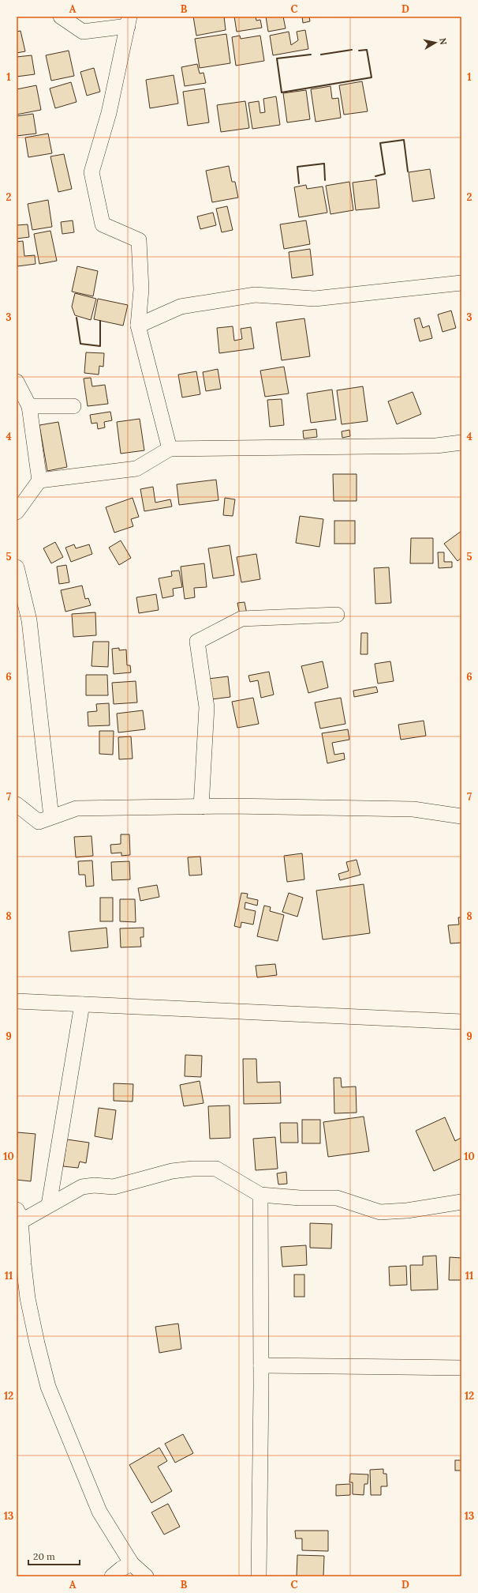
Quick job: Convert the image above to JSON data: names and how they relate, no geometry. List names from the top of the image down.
{
  "scale_bar": "20 m",
  "north": "right",
  "grid": {
    "columns": [
      "A",
      "B",
      "C",
      "D"
    ],
    "rows": [
      "1",
      "2",
      "3",
      "4",
      "5",
      "6",
      "7",
      "8",
      "9",
      "10",
      "11",
      "12",
      "13"
    ]
  }
}
